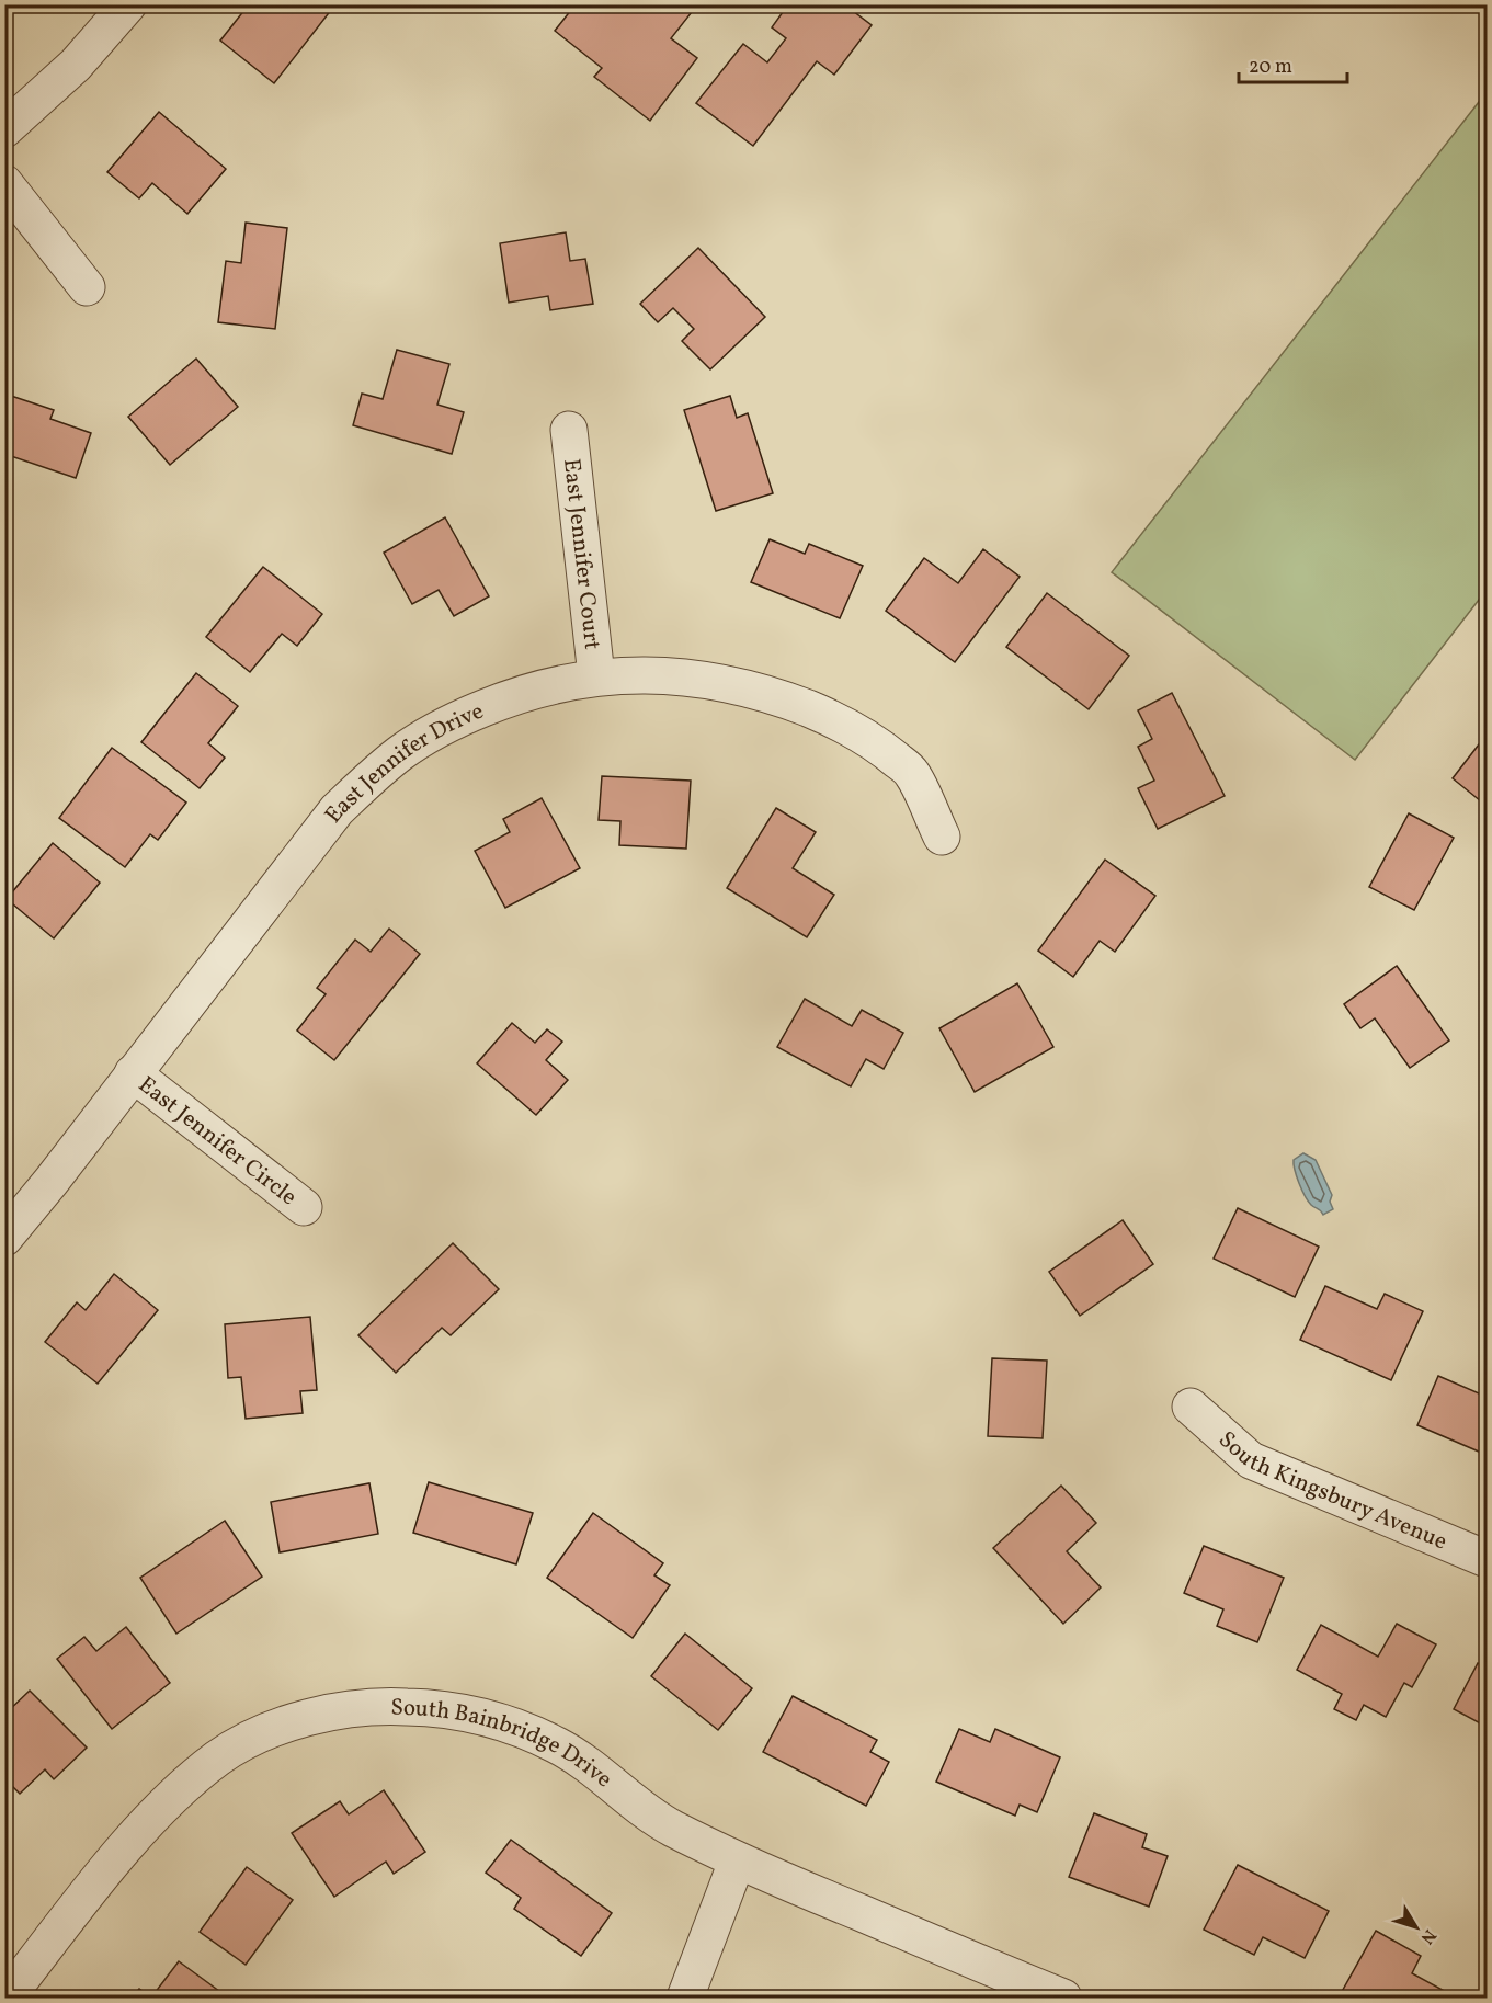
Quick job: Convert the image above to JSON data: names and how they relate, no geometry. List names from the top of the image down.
{
  "streets": {
    "street": [
      "East Jennifer Court",
      "East Jennifer Drive",
      "East Jennifer Circle",
      "South Kingsbury Avenue",
      "South Bainbridge Drive"
    ]
  },
  "crossings": [
    ["East Jennifer Court", "East Jennifer Drive"],
    ["East Jennifer Drive", "East Jennifer Circle"]
  ],
  "scale_bar": "20 m",
  "north": "bottom right"
}
